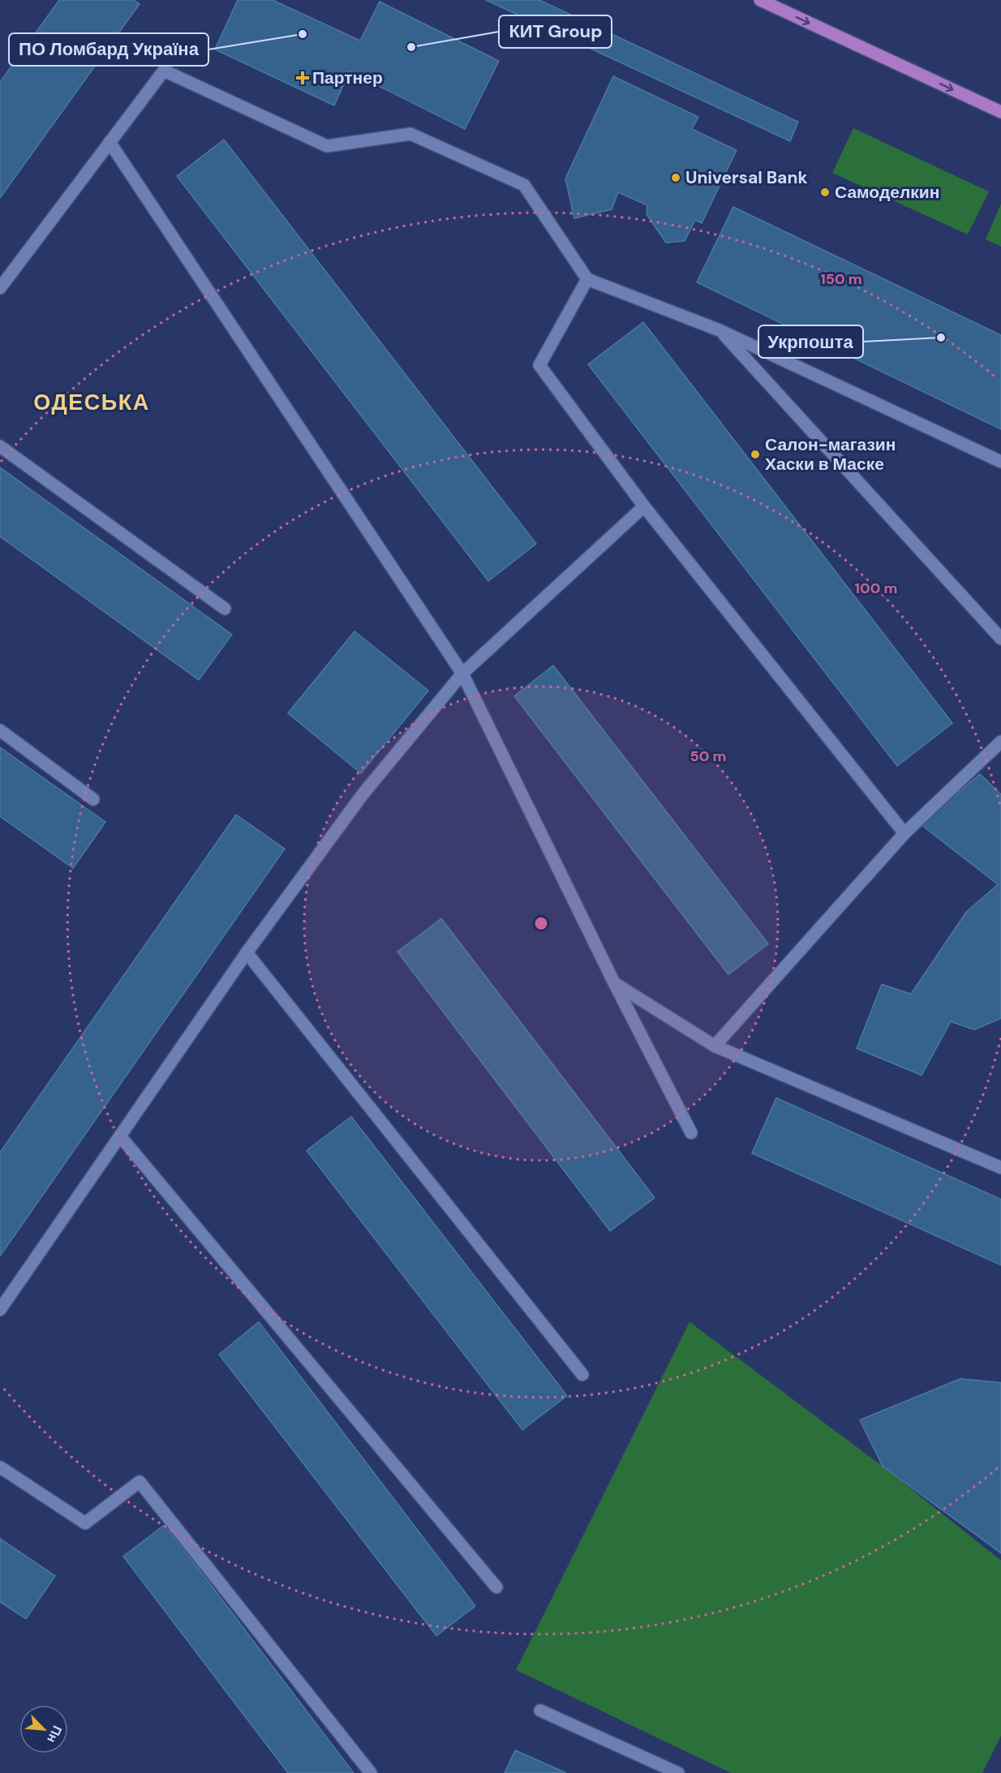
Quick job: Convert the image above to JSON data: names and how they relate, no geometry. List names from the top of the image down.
{
  "districts": ["ОДЕСЬКА"],
  "places": {
    "other": [
      "ПО Ломбард Україна",
      "КИТ Group",
      "Universal Bank",
      "Самоделкин",
      "Укрпошта",
      "Салон-магазин Хаски в Маске"
    ],
    "health": ["Партнер"]
  },
  "north": "bottom right",
  "rings": ["150 m", "100 m", "50 m"]
}
